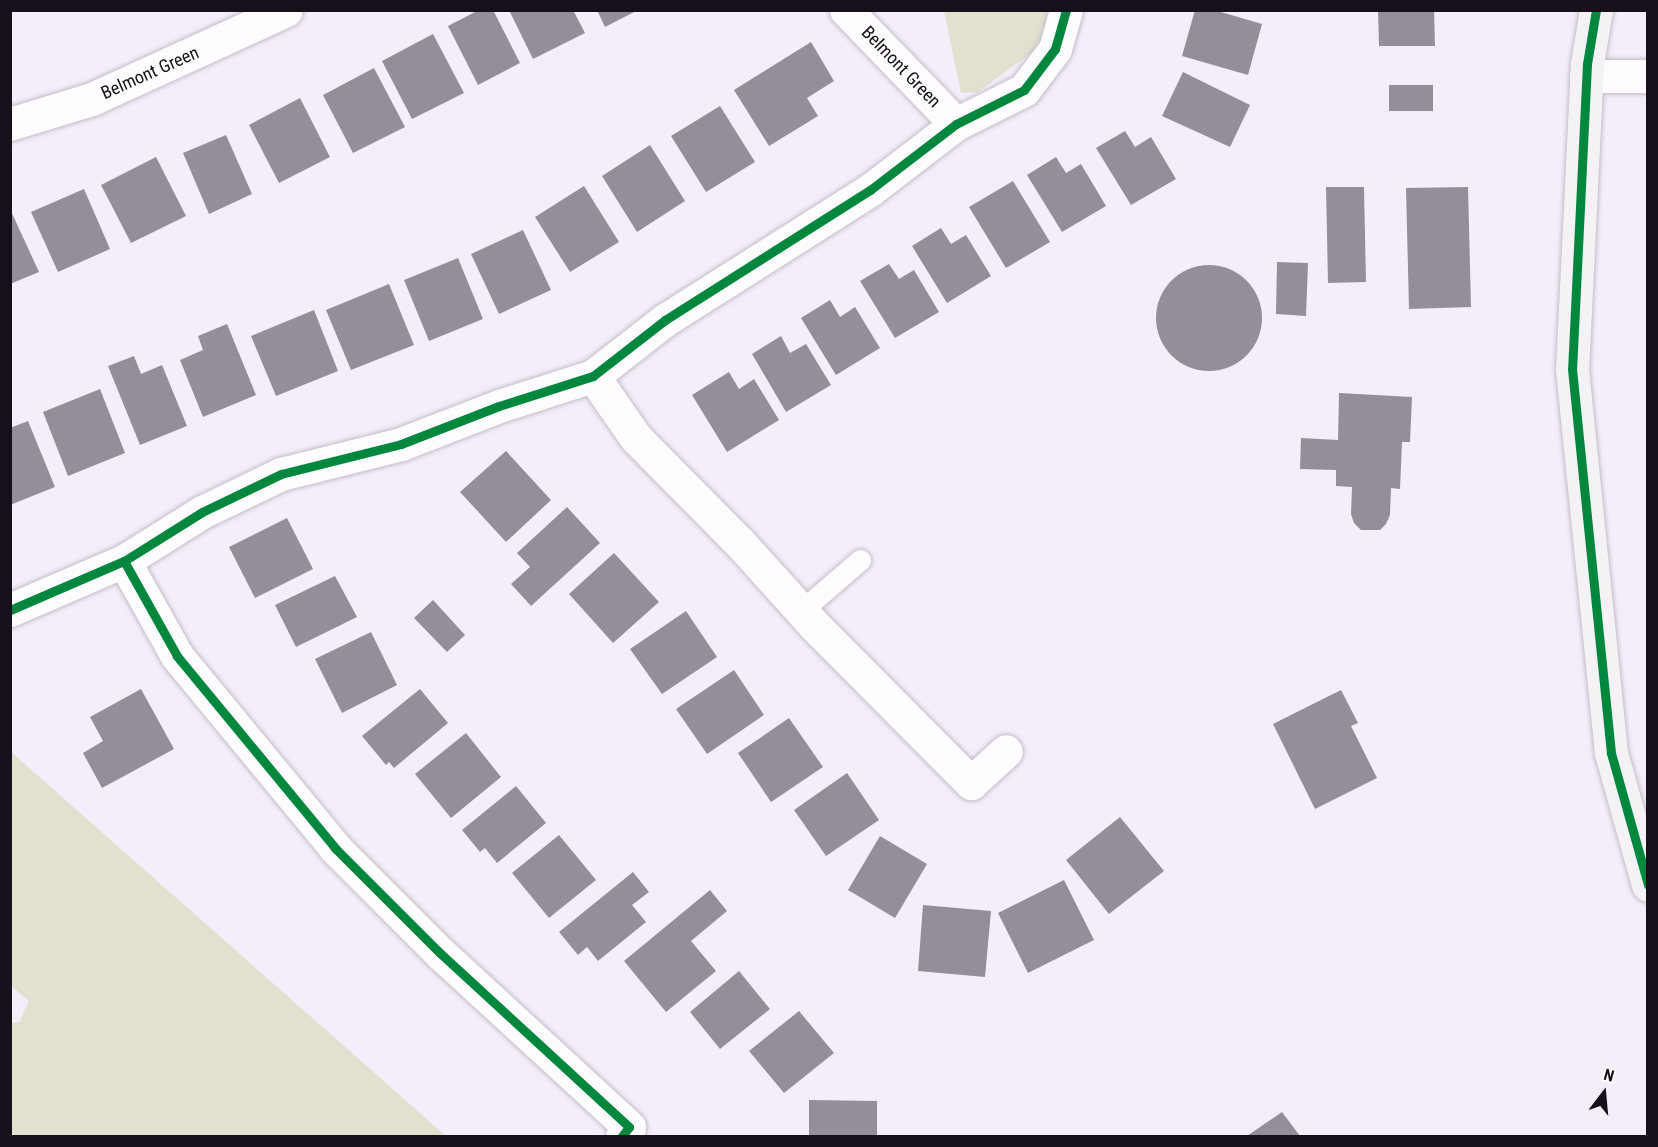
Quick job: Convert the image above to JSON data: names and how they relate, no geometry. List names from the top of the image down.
{
  "streets": {
    "street": ["Belmont Green"]
  },
  "north": "top"
}
